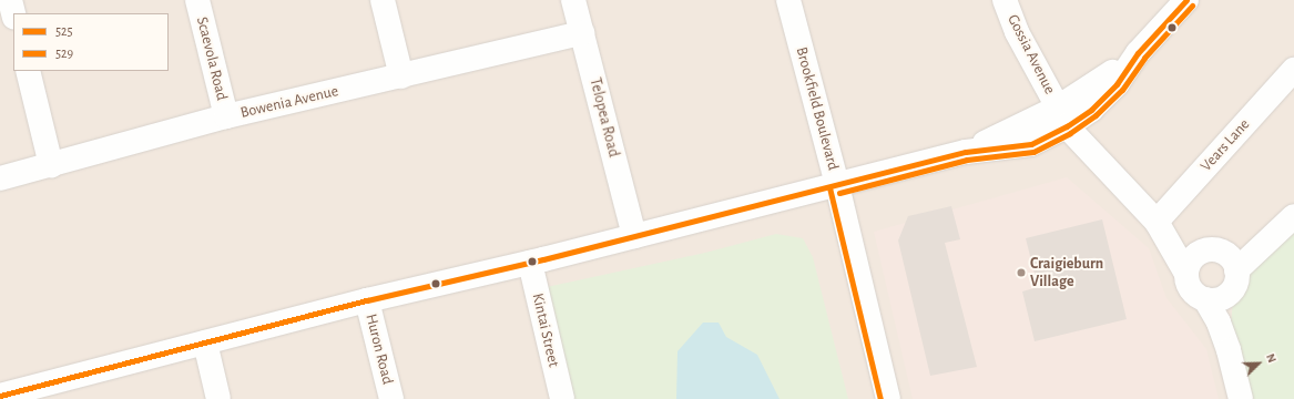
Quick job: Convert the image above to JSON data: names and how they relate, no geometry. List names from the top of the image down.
{
  "streets": {
    "street": [
      "Gossia Avenue",
      "Scaevola Road",
      "Bowenia Avenue",
      "Brookfield Boulevard",
      "Telopea Road",
      "Vears Lane",
      "Kintai Street",
      "Huron Road"
    ]
  },
  "crossings": [
    ["Gossia Avenue", "Vears Lane"],
    ["Scaevola Road", "Bowenia Avenue"],
    ["Bowenia Avenue", "Telopea Road"]
  ],
  "places": ["Craigieburn Village"],
  "lines": ["transit line 525", "transit line 529"],
  "legend": ["525", "529"],
  "north": "top right"
}
